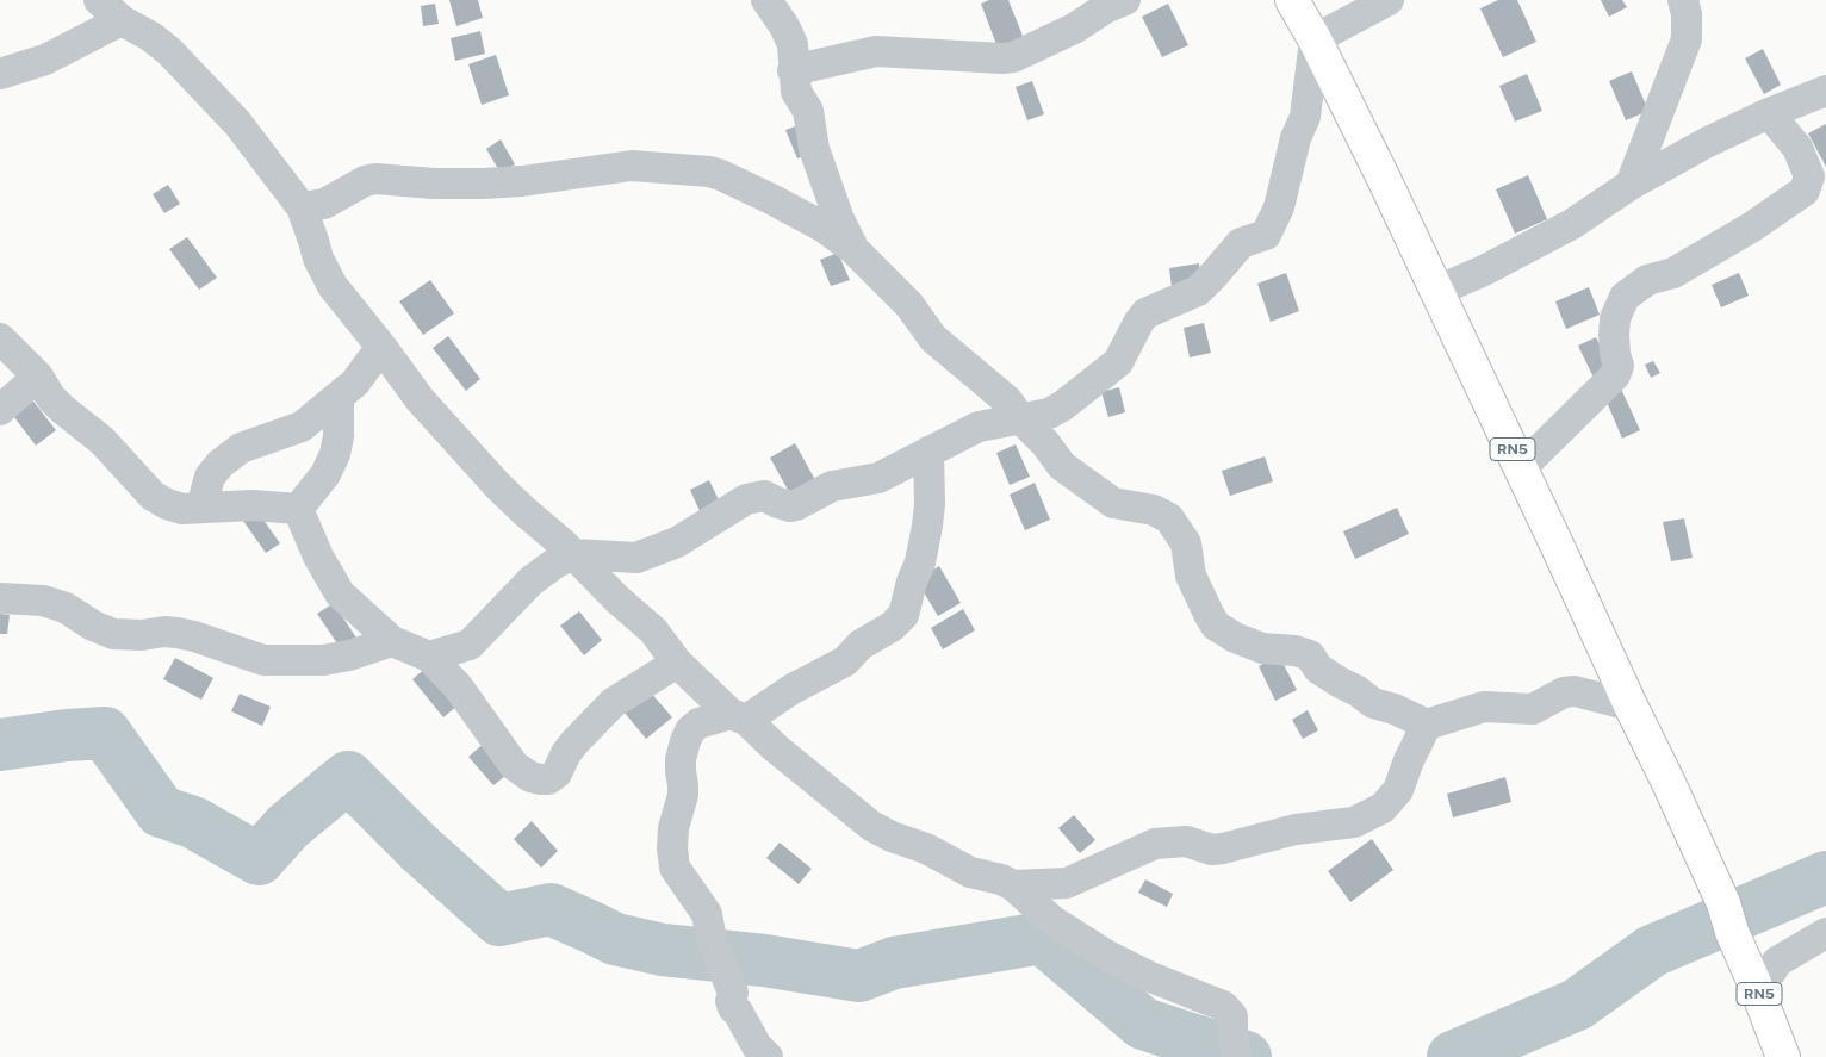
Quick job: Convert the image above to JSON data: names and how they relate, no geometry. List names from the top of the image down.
{
  "streets": {
    "highway": ["RN5"]
  }
}
